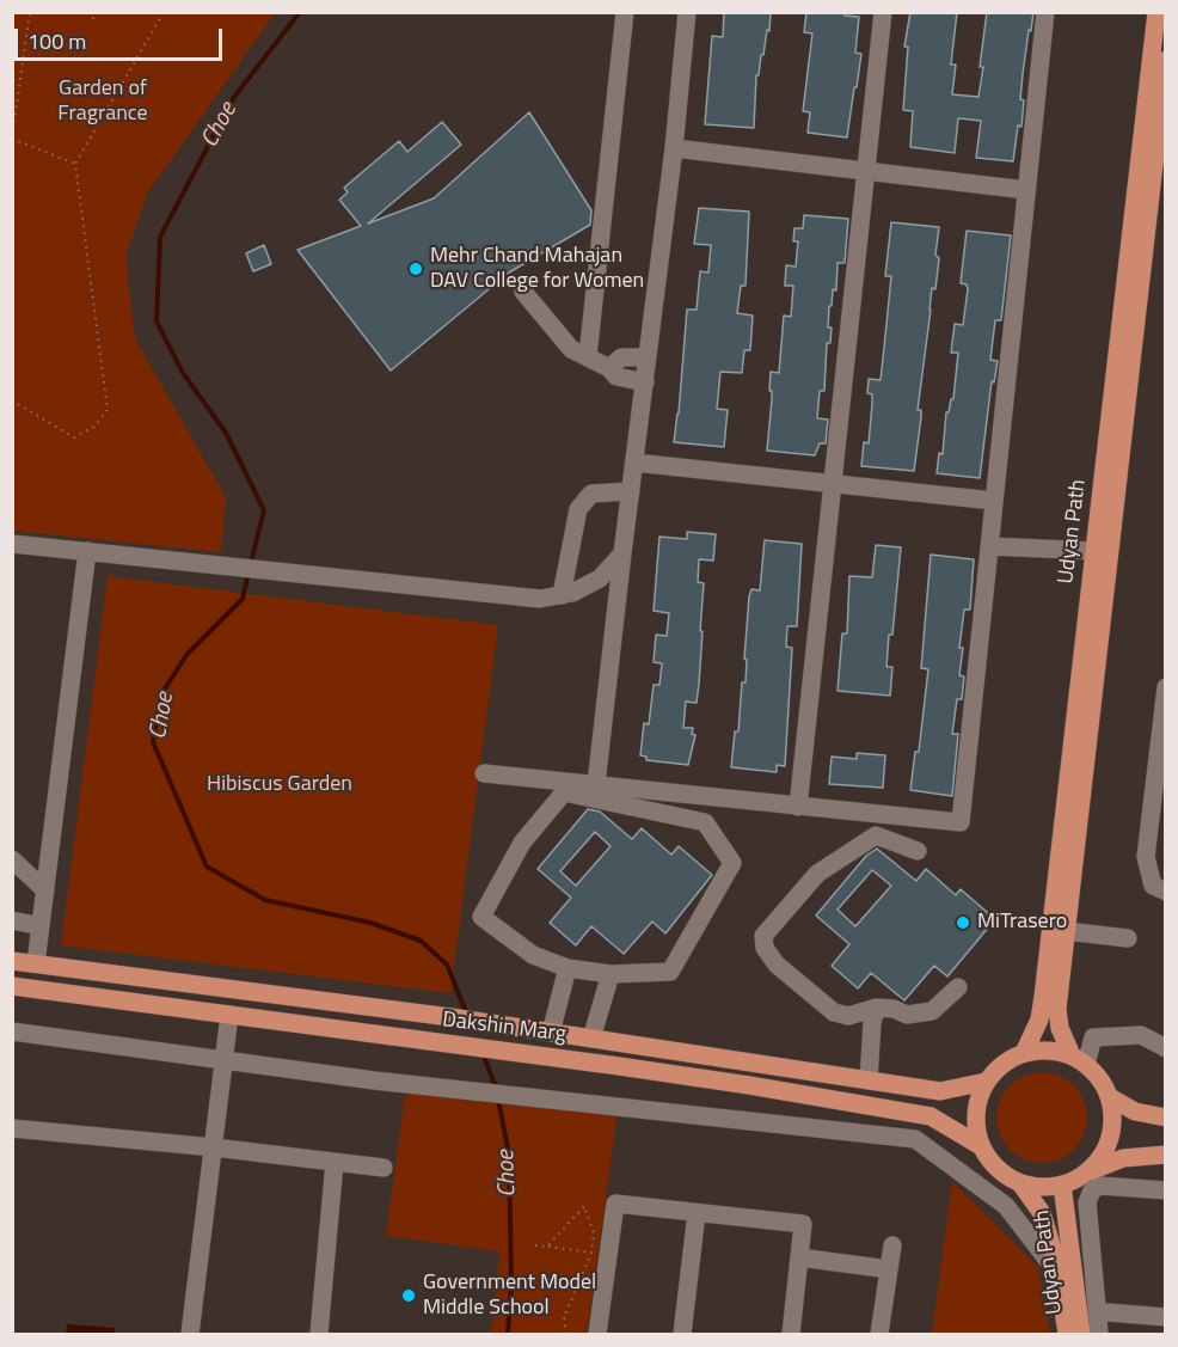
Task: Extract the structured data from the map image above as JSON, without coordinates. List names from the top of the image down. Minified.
{"streets":{"main road":["Udyan Path","Dakshin Marg"]},"crossings":[["Udyan Path","Dakshin Marg"]],"water":["Choe"],"parks":["Garden of Fragrance","Hibiscus Garden"],"places":["Mehr Chand Mahajan DAV College for Women","MiTrasero","Government Model Middle School"],"scale_bar":"100 m"}
